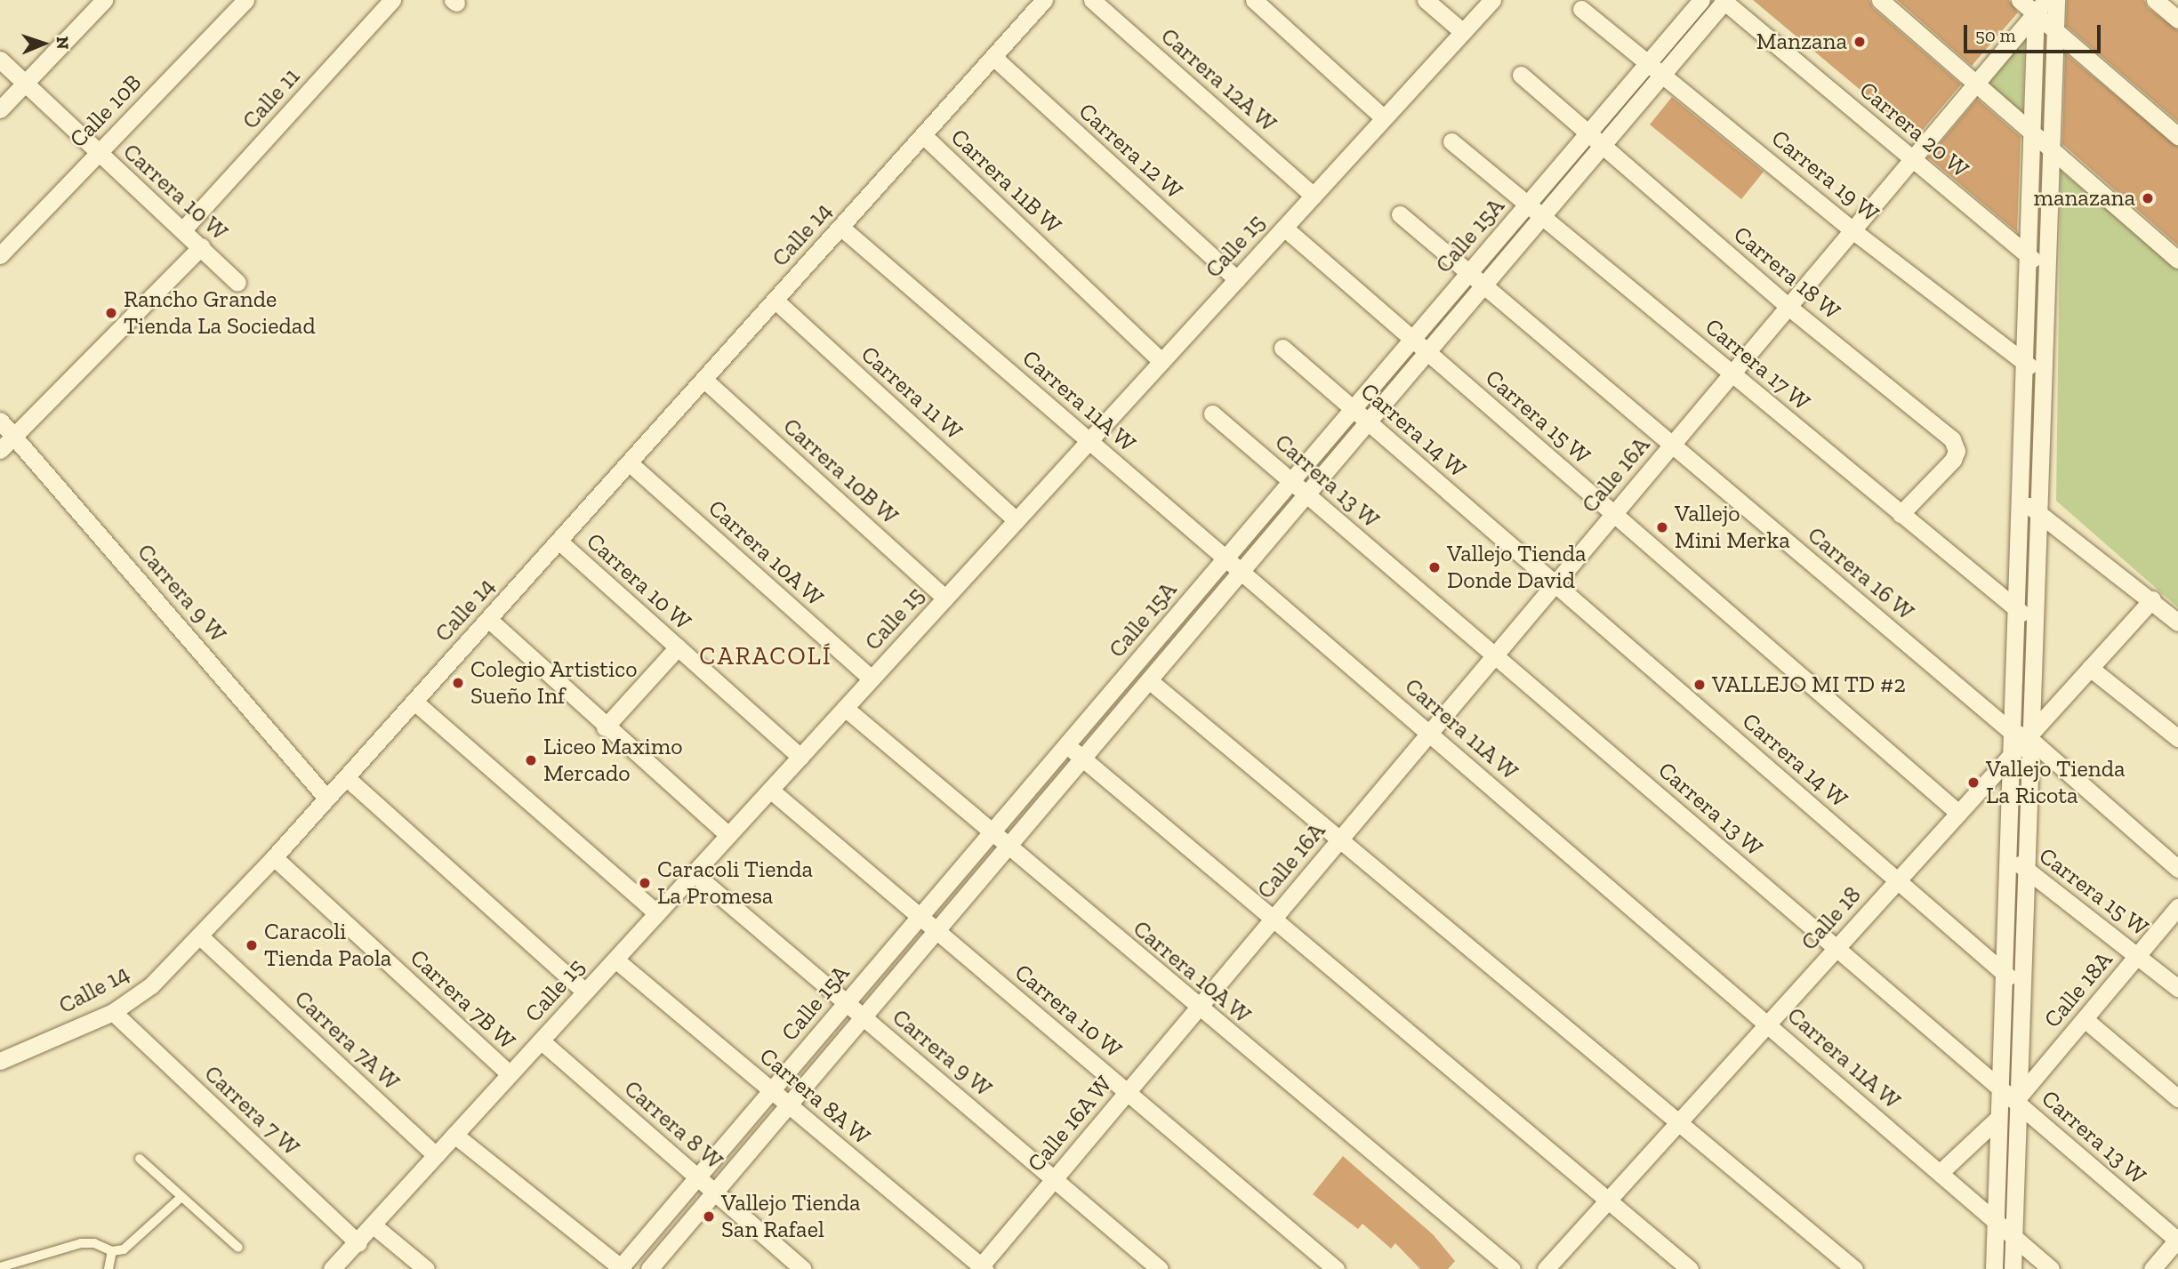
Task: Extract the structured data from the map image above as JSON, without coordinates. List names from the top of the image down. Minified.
{"streets":{"street":["Carrera 12A W","Calle 11","Calle 10B","Carrera 20 W","Carrera 12 W","Carrera 19 W","Carrera 11B W","Carrera 10 W","Calle 14","Calle 15A","Calle 15","Carrera 18 W","Carrera 17 W","Carrera 11 W","Carrera 11A W","Carrera 15 W","Carrera 14 W","Carrera 10B W","Calle 16A","Carrera 13 W","Carrera 10A W","Carrera 16 W","Carrera 9 W","Calle 18","Calle 18A","Carrera 7B W","Carrera 7A W","Carrera 8A W","Carrera 7 W","Calle 16A W","Carrera 8 W"]},"crossings":[["Carrera 12A W","Calle 15"],["Calle 11","Carrera 10 W"],["Calle 10B","Carrera 10 W"],["Carrera 20 W","Calle 15A"],["Carrera 20 W","Calle 16A"],["Carrera 12 W","Carrera 11B W"],["Carrera 12 W","Calle 15"],["Carrera 19 W","Calle 15A"],["Carrera 19 W","Calle 16A"],["Carrera 11B W","Calle 14"],["Carrera 11B W","Calle 15"],["Carrera 10 W","Calle 14"],["Carrera 10 W","Calle 15A"],["Carrera 10 W","Calle 15"],["Carrera 10 W","Calle 16A W"],["Calle 14","Carrera 11 W"],["Calle 14","Carrera 11A W"],["Calle 14","Carrera 10B W"],["Calle 14","Carrera 10A W"],["Calle 14","Carrera 9 W"],["Calle 14","Carrera 7B W"],["Calle 14","Carrera 7A W"],["Calle 14","Carrera 7 W"],["Calle 15A","Carrera 18 W"],["Calle 15A","Carrera 17 W"],["Calle 15A","Carrera 11A W"],["Calle 15A","Carrera 15 W"],["Calle 15A","Carrera 14 W"],["Calle 15A","Carrera 13 W"],["Calle 15A","Carrera 10A W"],["Calle 15A","Carrera 16 W"],["Calle 15A","Carrera 9 W"],["Calle 15A","Carrera 8A W"],["Calle 15A","Carrera 8 W"],["Calle 15","Carrera 11 W"],["Calle 15","Carrera 11A W"],["Calle 15","Carrera 15 W"],["Calle 15","Carrera 10B W"],["Calle 15","Carrera 10A W"],["Calle 15","Carrera 9 W"],["Calle 15","Carrera 7B W"],["Calle 15","Carrera 7A W"],["Calle 15","Carrera 8A W"],["Calle 15","Carrera 7 W"],["Calle 15","Carrera 8 W"],["Carrera 18 W","Carrera 17 W"],["Carrera 18 W","Calle 16A"],["Carrera 17 W","Calle 16A"],["Carrera 11A W","Calle 16A"],["Carrera 11A W","Calle 18"],["Carrera 15 W","Calle 16A"],["Carrera 15 W","Calle 18"],["Carrera 15 W","Calle 18A"],["Carrera 14 W","Calle 16A"],["Carrera 14 W","Calle 18"],["Calle 16A","Carrera 13 W"],["Calle 16A","Carrera 10A W"],["Calle 16A","Carrera 16 W"],["Calle 16A","Calle 16A W"],["Carrera 13 W","Calle 18"],["Carrera 13 W","Calle 18A"],["Carrera 10A W","Calle 16A W"],["Carrera 9 W","Calle 16A W"],["Carrera 8A W","Calle 16A W"]],"districts":["CARACOLÍ"],"places":["Manzana","manazana","Rancho Grande Tienda La Sociedad","Vallejo Mini Merka","Vallejo Tienda Donde David","Colegio Artistico Sueño Inf","VALLEJO MI TD #2","Liceo Maximo Mercado","Vallejo Tienda La Ricota","Caracoli Tienda La Promesa","Caracoli Tienda Paola","Vallejo Tienda San Rafael"],"scale_bar":"50 m","north":"right"}
